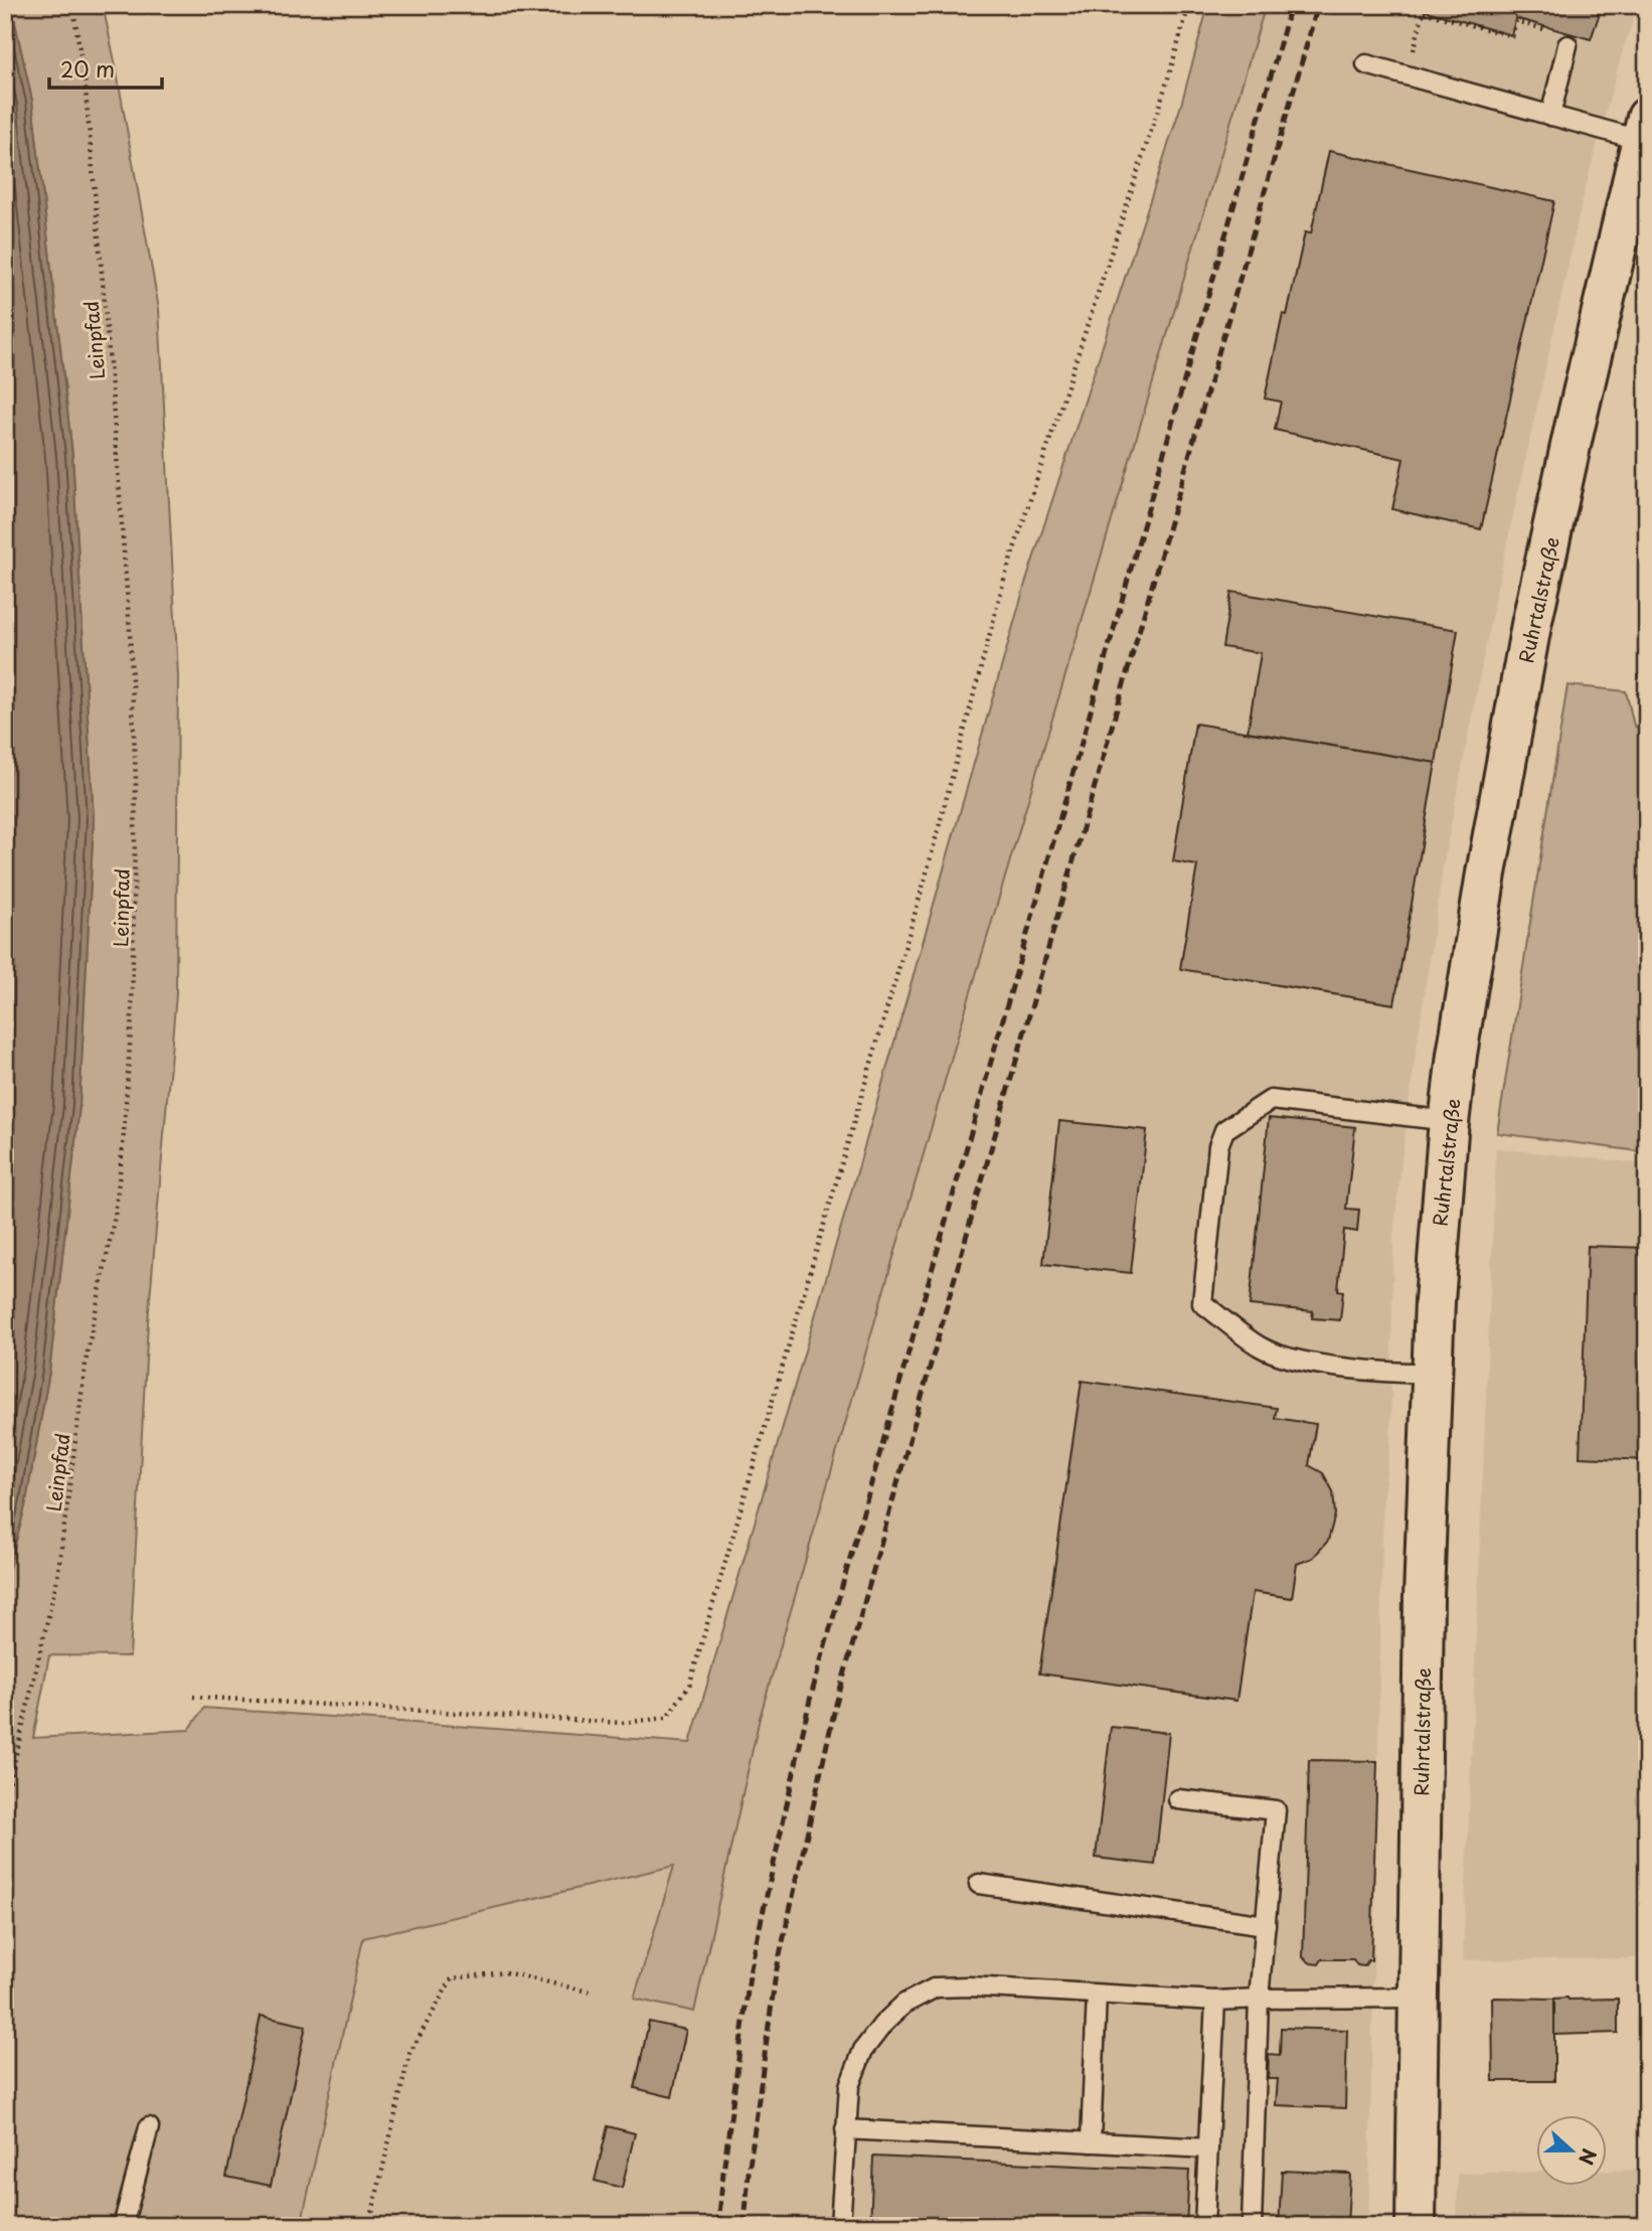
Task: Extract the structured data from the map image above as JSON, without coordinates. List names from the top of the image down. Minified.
{"streets":{"main road":["Ruhrtalstraße"],"path":["Leinpfad"]},"scale_bar":"20 m","north":"right"}
